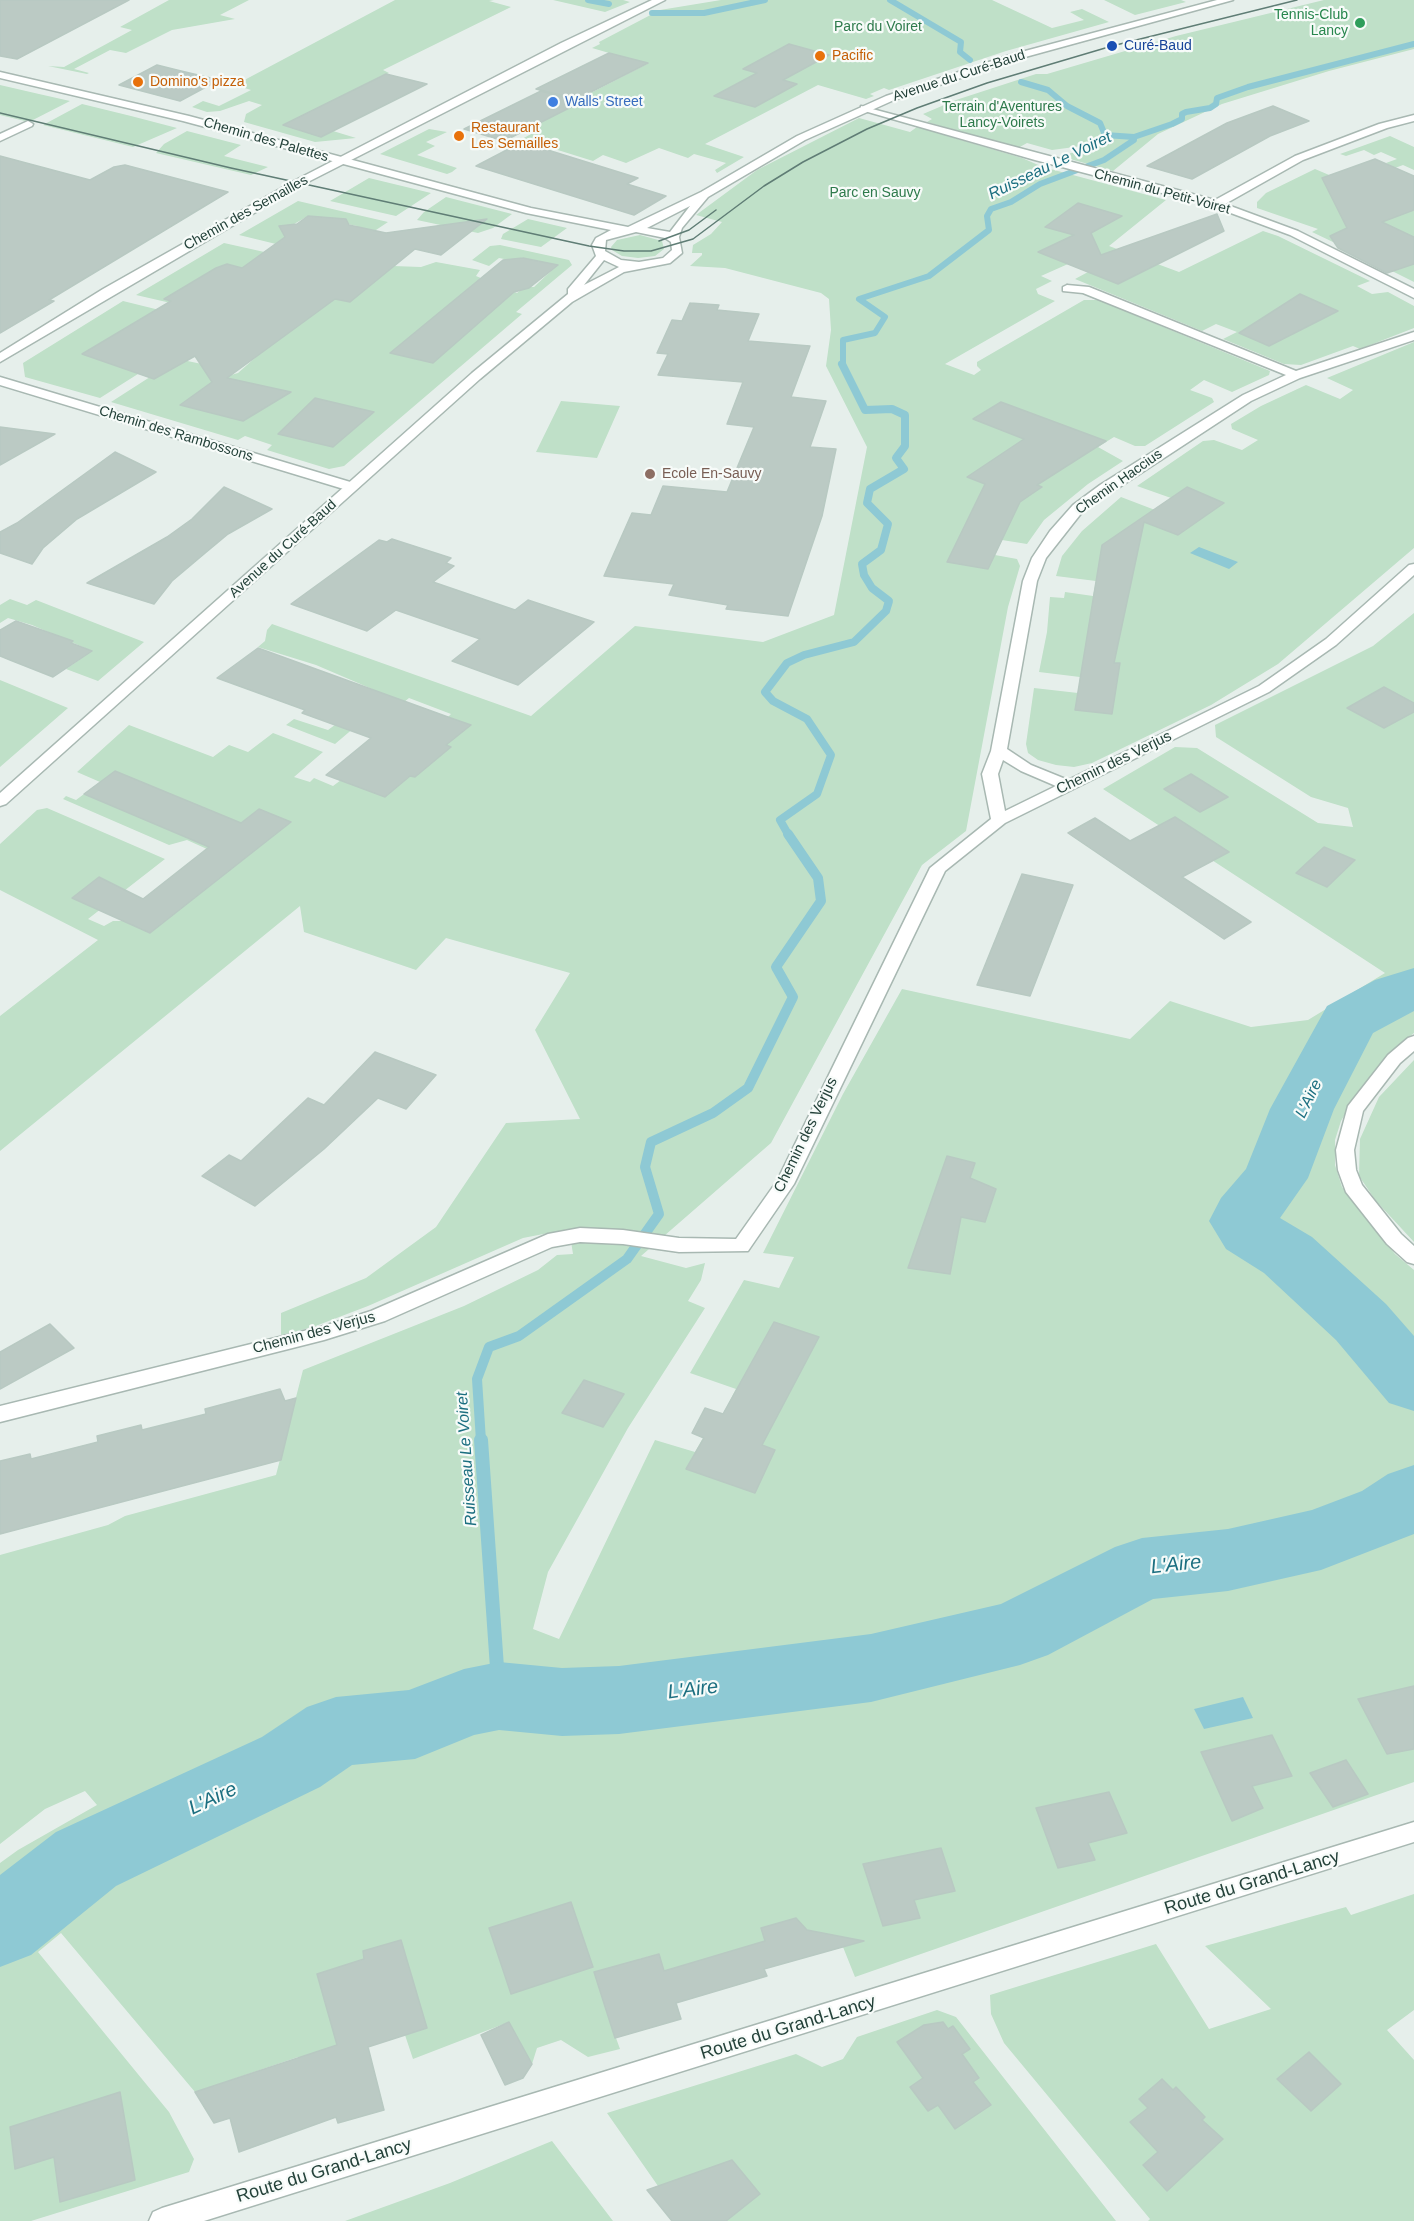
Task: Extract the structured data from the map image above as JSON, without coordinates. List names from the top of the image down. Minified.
{"streets":{"street":["Avenue du Curé-Baud","Chemin des Palettes","Chemin du Petit-Voiret","Chemin des Semailles","Chemin des Rambossons","Chemin Haccius","Chemin des Verjus","Route du Grand-Lancy"]},"crossings":[["Avenue du Curé-Baud","Chemin des Palettes"],["Avenue du Curé-Baud","Chemin du Petit-Voiret"],["Avenue du Curé-Baud","Chemin des Rambossons"],["Chemin des Palettes","Chemin des Semailles"],["Chemin Haccius","Chemin des Verjus"]],"water":["Ruisseau Le Voiret","L'Aire"],"parks":["Parc du Voiret","Terrain d'Aventures Lancy-Voirets","Parc en Sauvy"],"places":["Tennis-Club Lancy","Curé-Baud","Pacific","Domino's pizza","Walls' Street","Restaurant Les Semailles","Ecole En-Sauvy"]}
